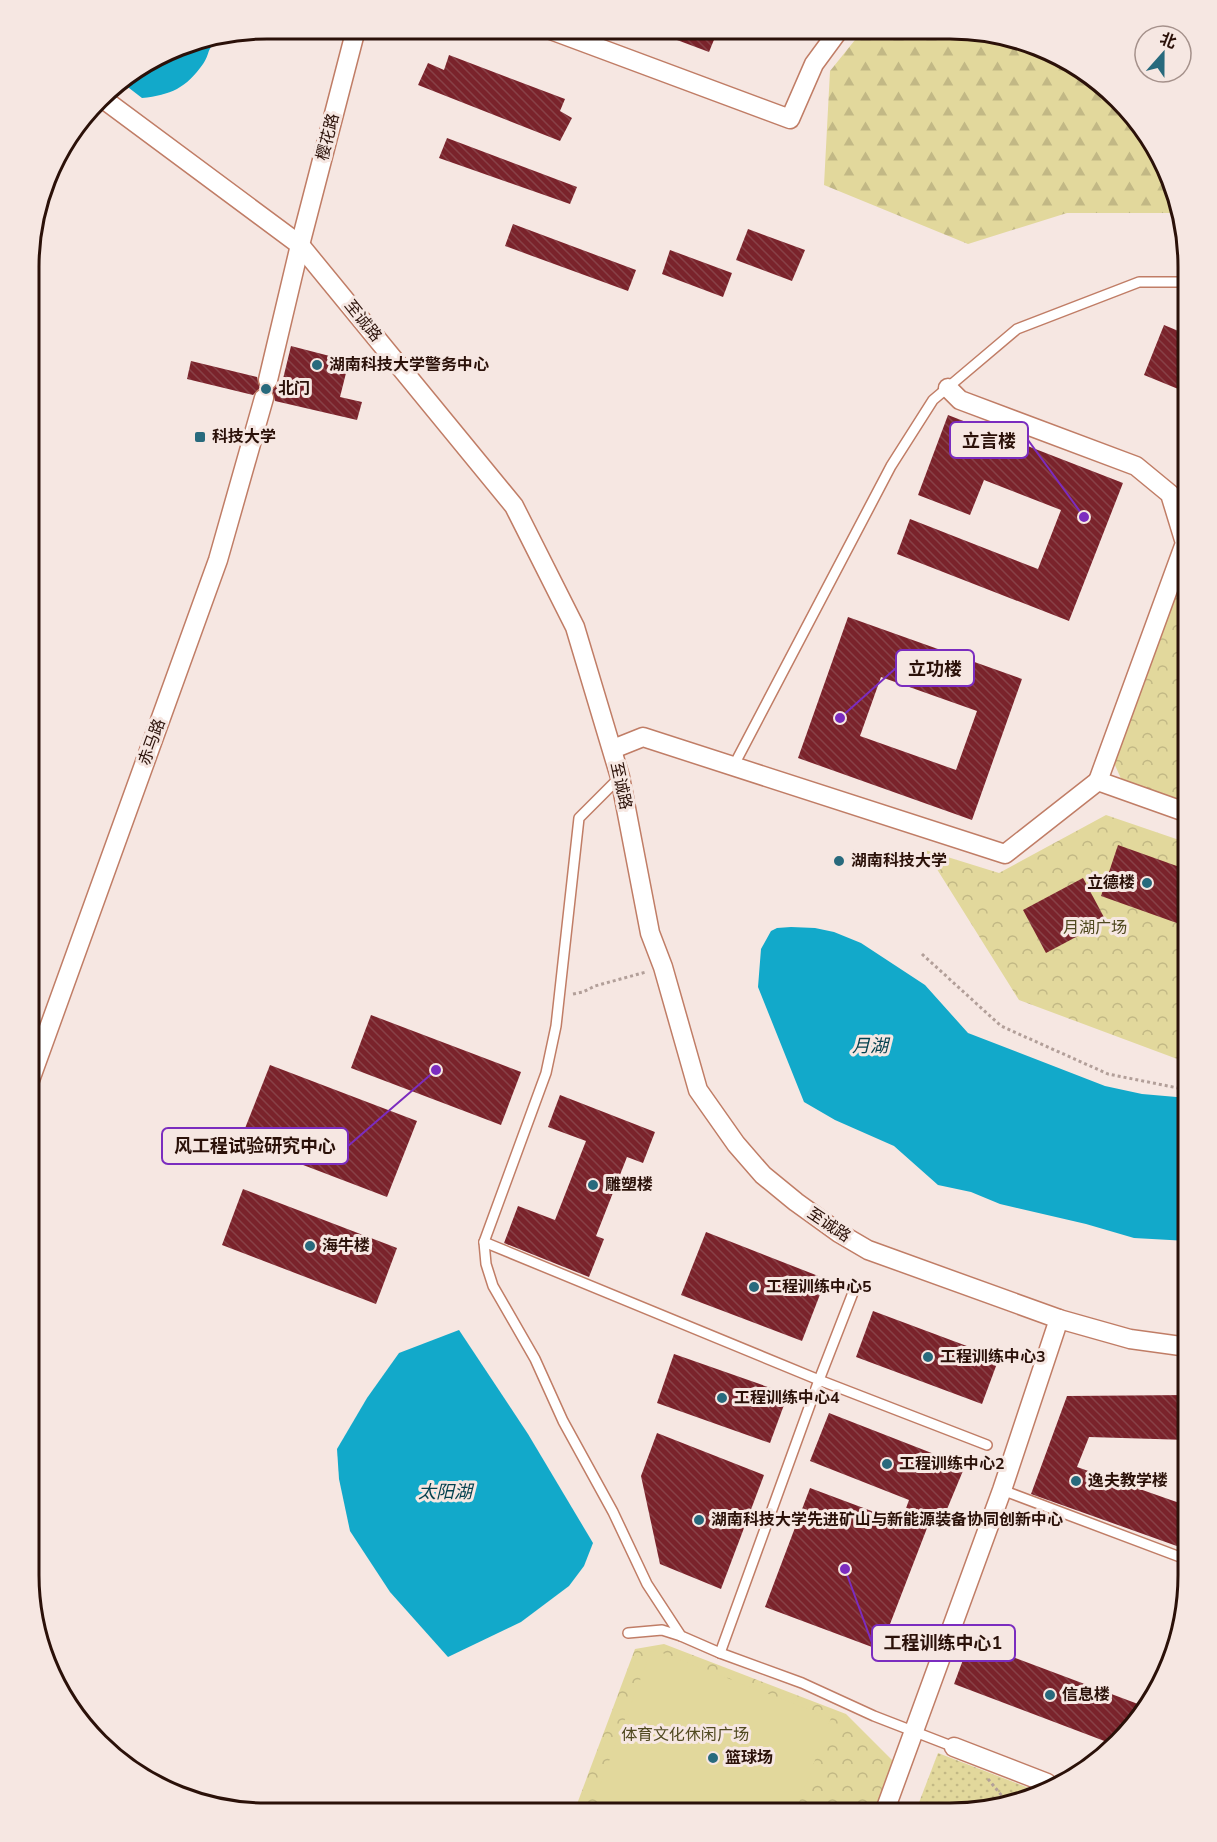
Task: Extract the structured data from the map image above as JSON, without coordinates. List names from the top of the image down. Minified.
{"streets":{"street":["樱花路","至诚路","赤马路"]},"crossings":[["樱花路","至诚路"]],"water":["月湖","太阳湖"],"parks":["月湖广场","体育文化休闲广场"],"places":{"other":["湖南科技大学警务中心","北门","立言楼","立功楼","湖南科技大学","立德楼","风工程试验研究中心","雕塑楼","海牛楼","工程训练中心5","工程训练中心3","工程训练中心4","工程训练中心2","逸夫教学楼","湖南科技大学先进矿山与新能源装备协同创新中心","工程训练中心1","信息楼","篮球场"],"transit":["科技大学"]},"north":"top"}
